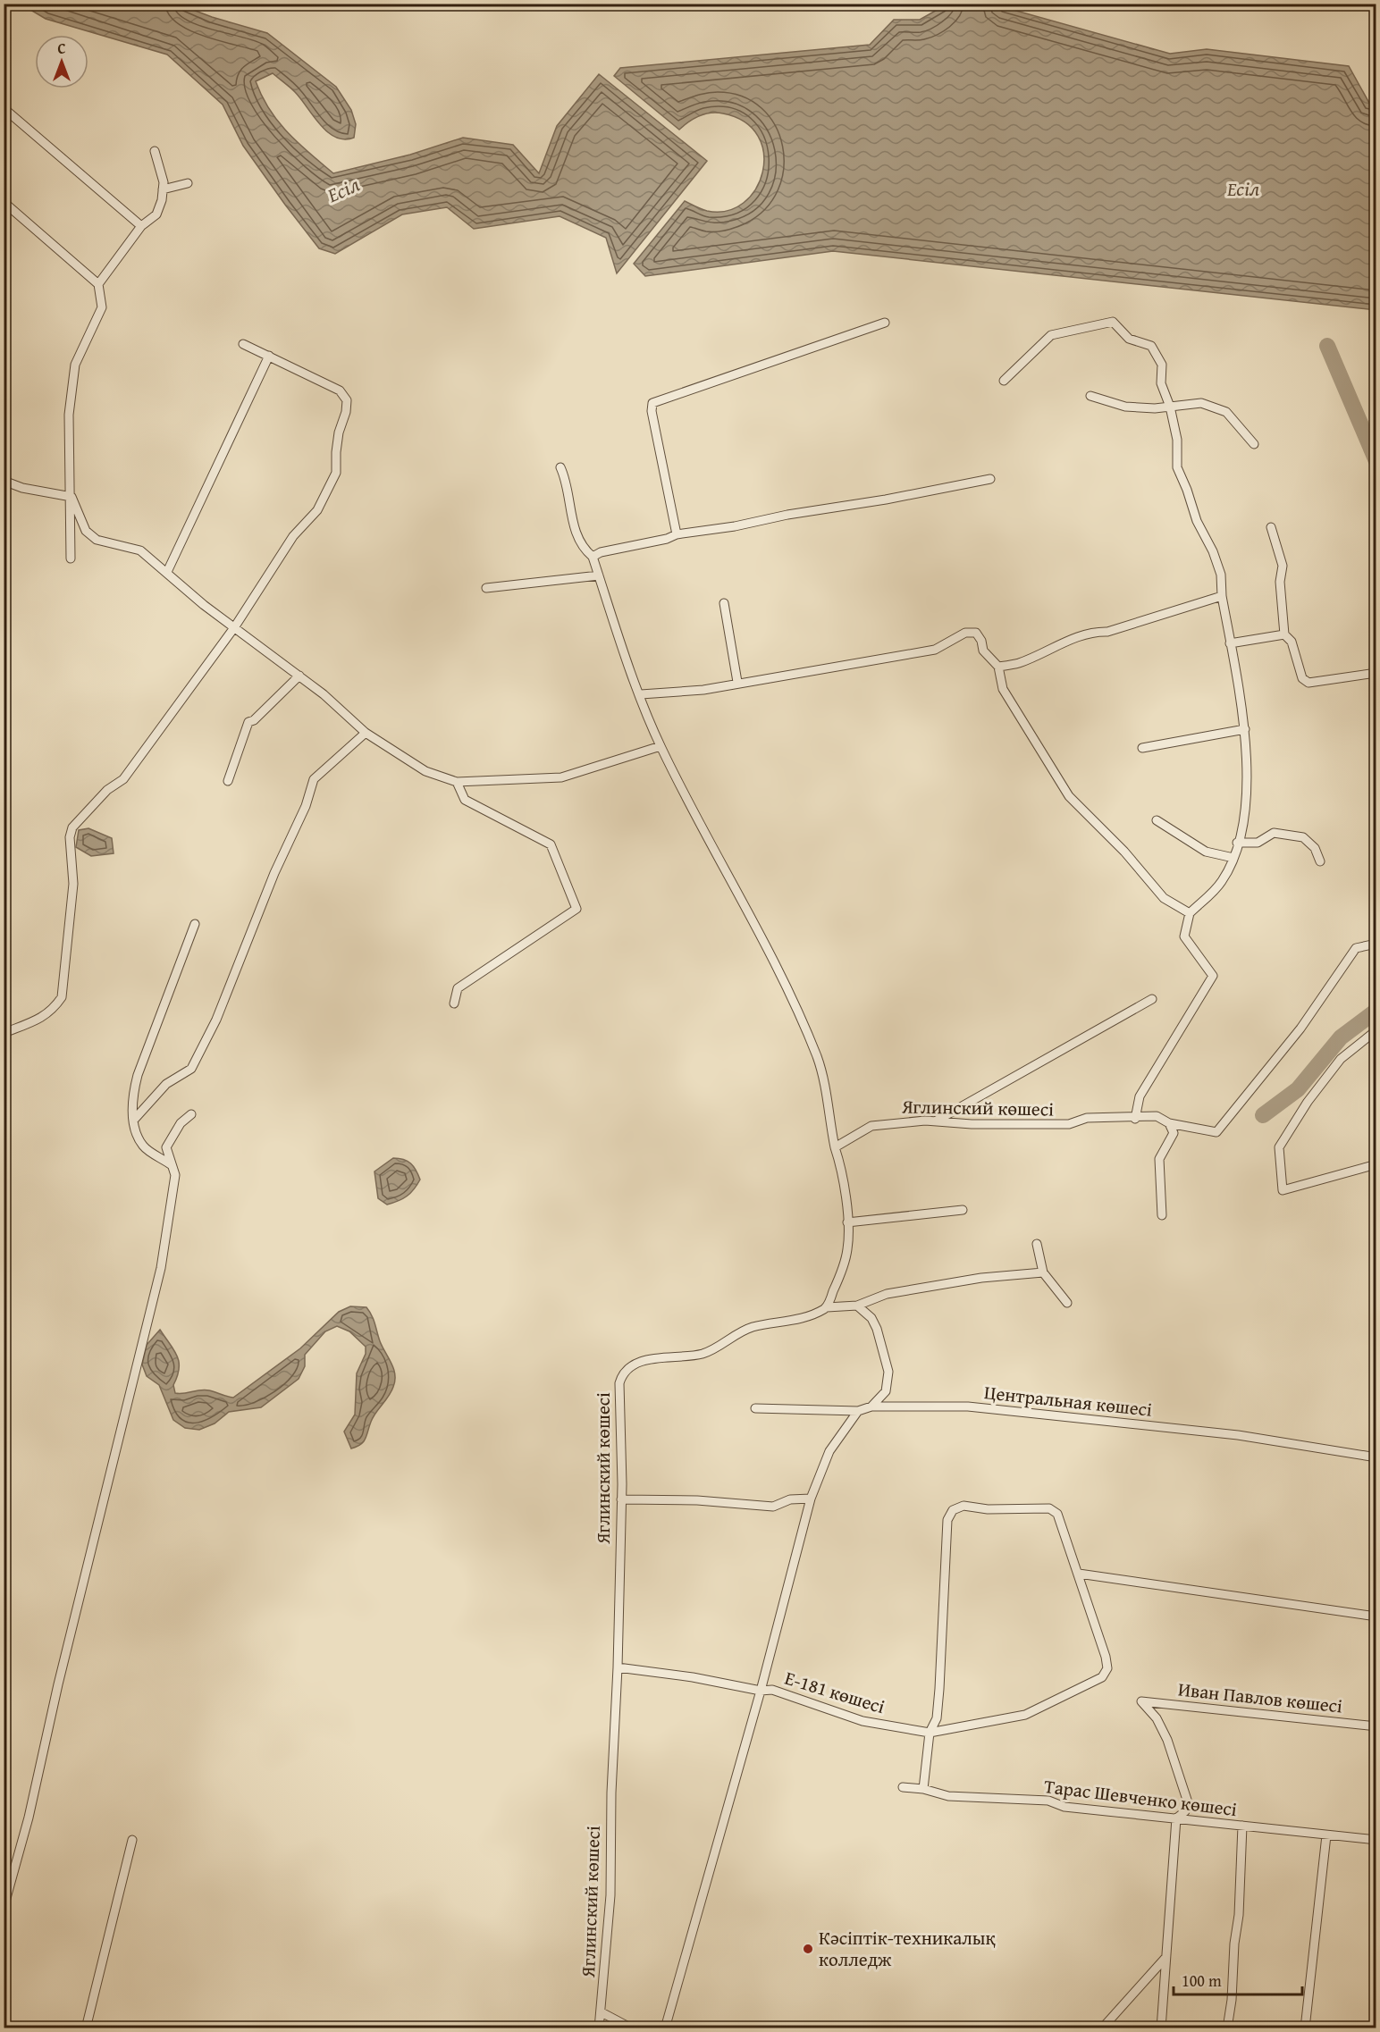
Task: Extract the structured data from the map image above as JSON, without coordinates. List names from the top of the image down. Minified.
{"streets":{"street":["Яглинский көшесі","Центральная көшесі","Е-181 көшесі","Иван Павлов көшесі","Тарас Шевченко көшесі"]},"crossings":[["Яглинский көшесі","Е-181 көшесі"],["Иван Павлов көшесі","Тарас Шевченко көшесі"]],"water":["Есіл"],"places":["Кәсіптік-техникалық колледж"],"scale_bar":"100 m","north":"top"}
